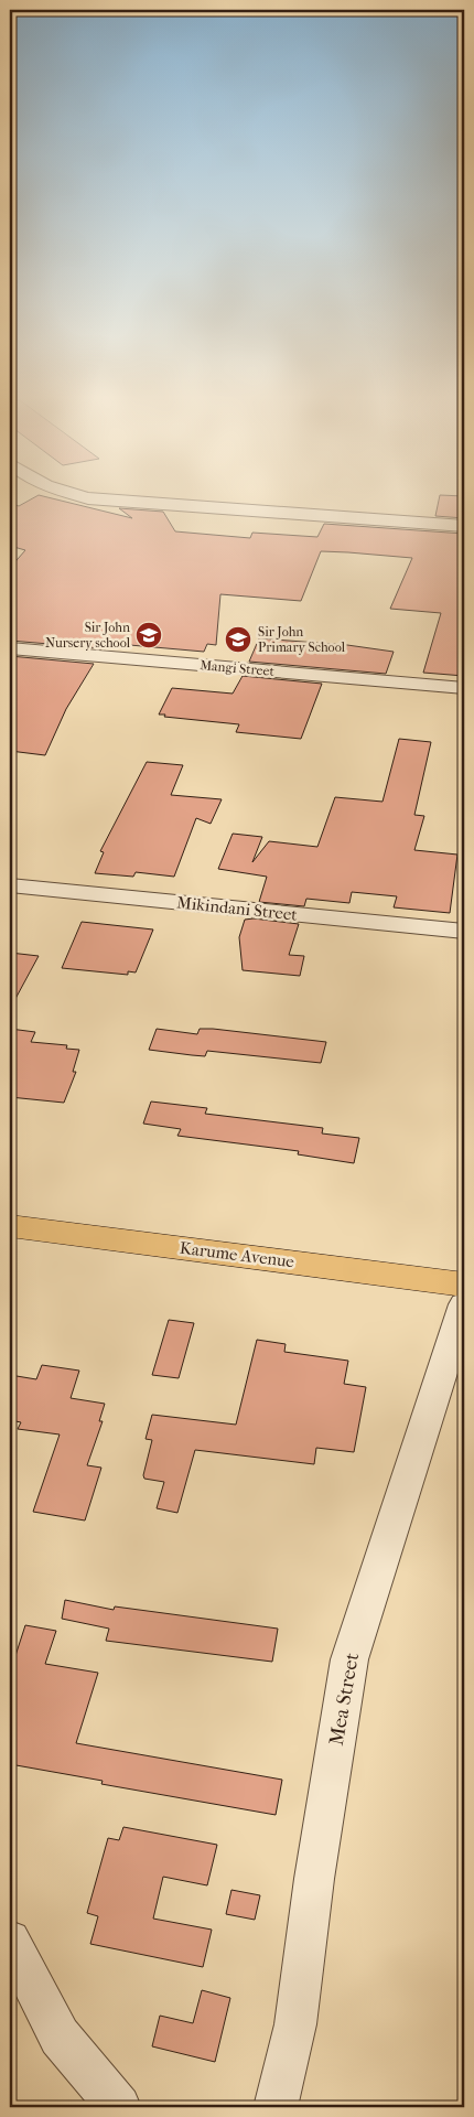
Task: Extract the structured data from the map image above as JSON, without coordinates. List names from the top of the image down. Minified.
{"streets":{"main road":["Karume Avenue"],"street":["Mangi Street","Mikindani Street","Mea Street"]},"places":{"school or university":["Sir John Nursery school","Sir John Primary School"]}}
